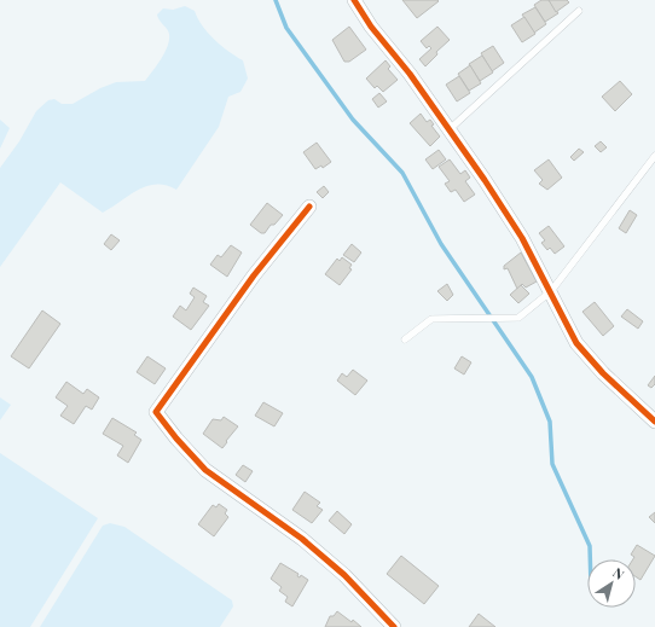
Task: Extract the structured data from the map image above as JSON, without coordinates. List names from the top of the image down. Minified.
{"north":"top right"}
